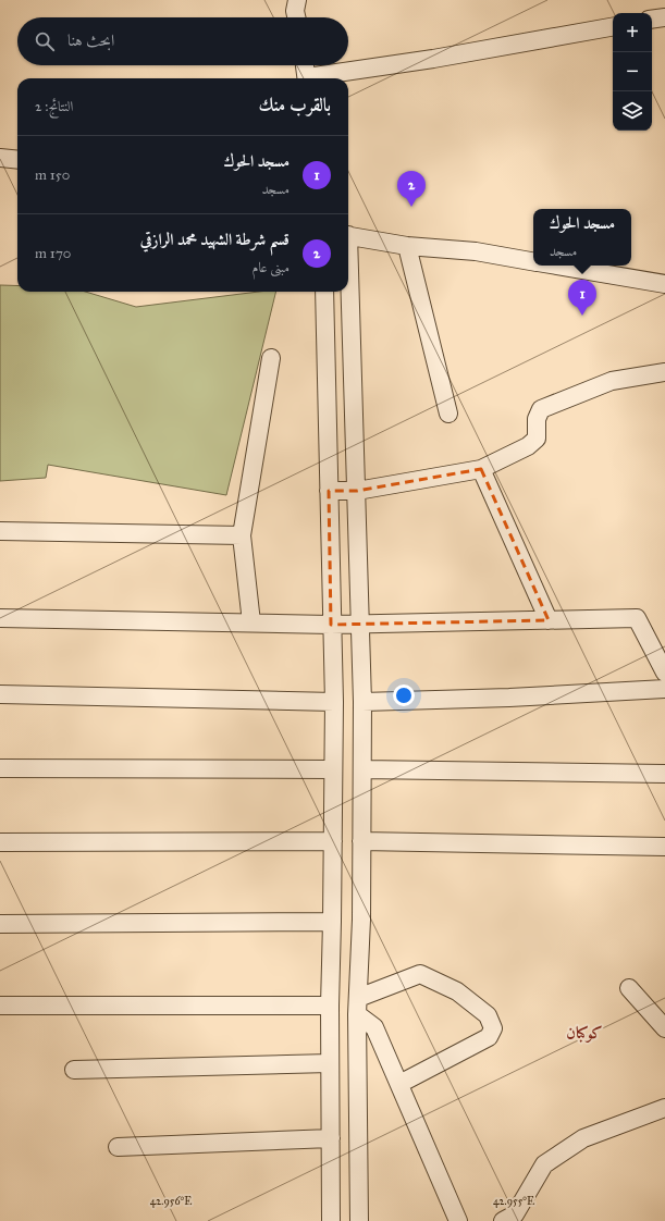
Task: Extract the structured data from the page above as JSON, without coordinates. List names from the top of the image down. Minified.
{"districts":["كوكبان"],"page":{"map_buttons":["+","−"],"search":"ابحث هنا","heading":["بالقرب منك","النتائج: 2"],"list":[{"mark":"1","name":"مسجد الحوك","note":"مسجد","value":"150 m"},{"mark":"2","name":"قسم شرطة الشهيد محمد الرازقي","note":"مبنى عام","value":"170 m"}],"pins":["2","1"],"popup":["مسجد الحوك","مسجد"]},"coordinates":["42.956°E","42.955°E"]}
